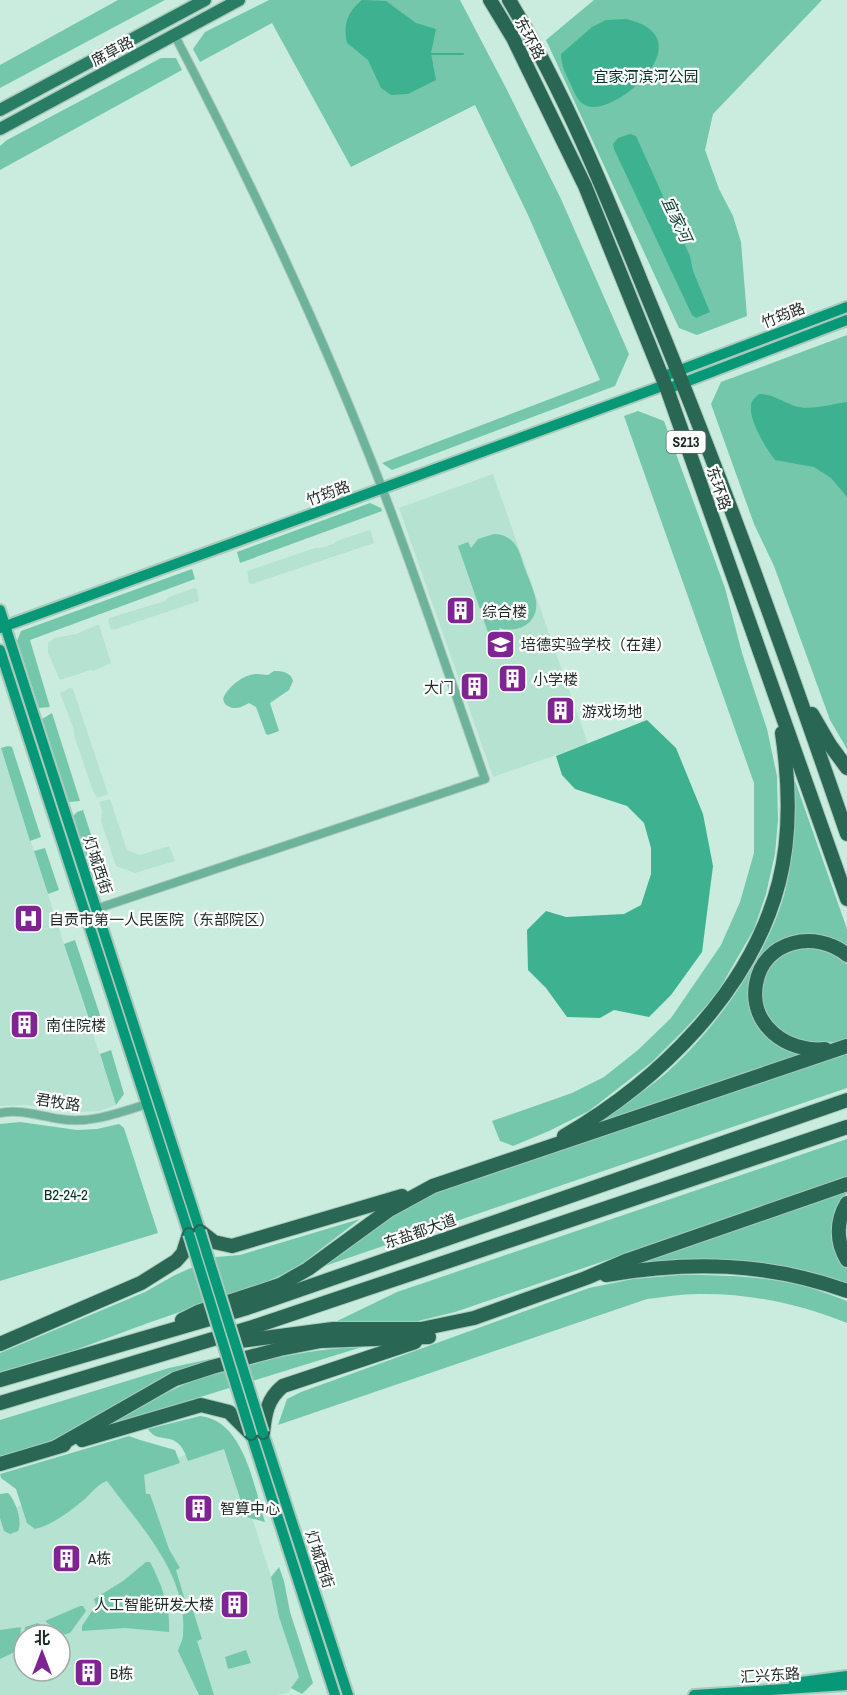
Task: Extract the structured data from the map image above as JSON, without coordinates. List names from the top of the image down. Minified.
{"streets":{"highway":["东环路","S213","东盐都大道"],"main road":["席草路"],"street":["竹筠路","灯城西街","君牧路","汇兴东路"]},"crossings":[["东环路","竹筠路"],["竹筠路","灯城西街"],["灯城西街","君牧路"]],"water":["宜家河"],"parks":["宜家河滨河公园","B2-24-2"],"places":{"building":["综合楼","小学楼","大门","游戏场地","南住院楼","智算中心","A栋","人工智能研发大楼","B栋"],"school or university":["培德实验学校（在建）"],"hospital":["自贡市第一人民医院（东部院区）"]},"north":"top"}
